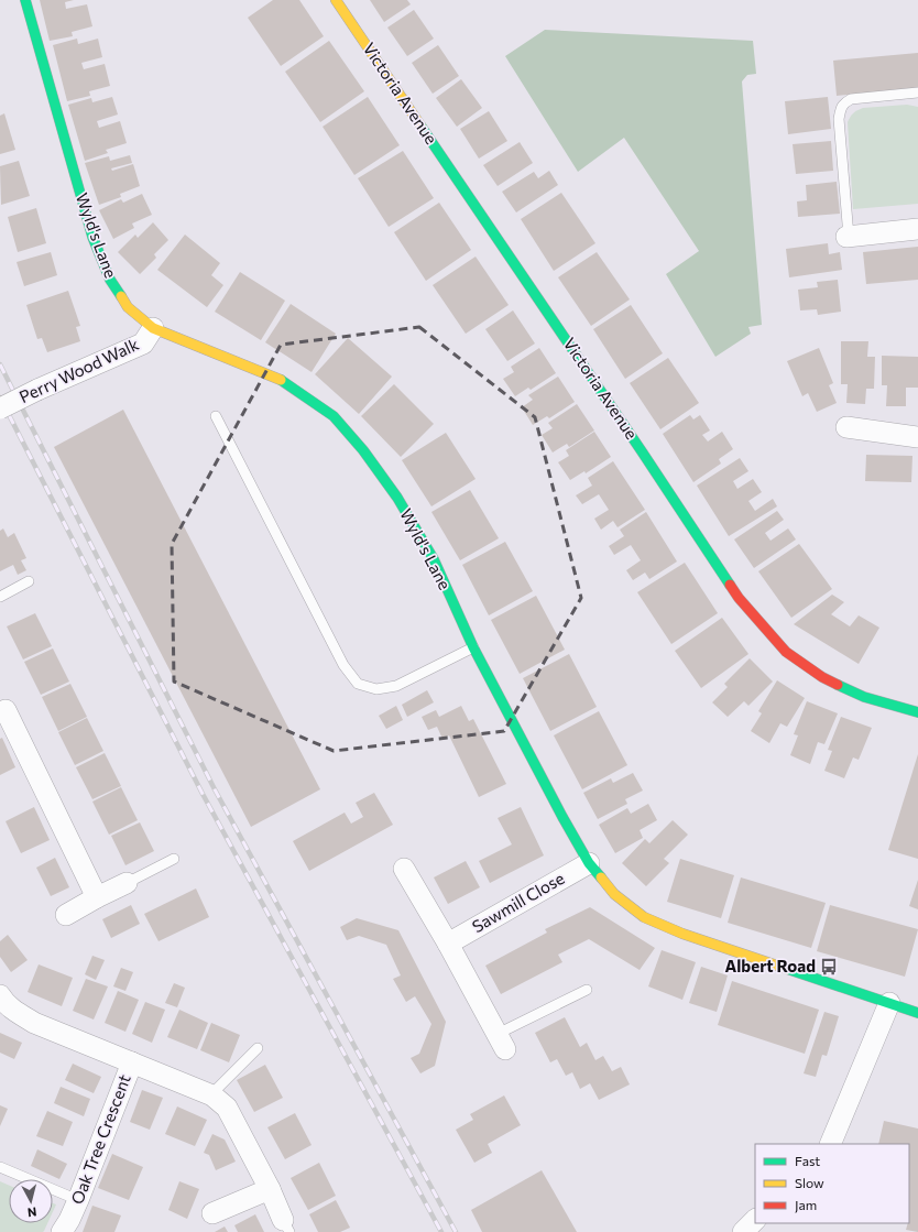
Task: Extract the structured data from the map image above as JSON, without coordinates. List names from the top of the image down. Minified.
{"streets":{"main road":["Victoria Avenue","Wyld's Lane"],"street":["Perry Wood Walk","Sawmill Close","Oak Tree Crescent"]},"crossings":[["Wyld's Lane","Perry Wood Walk"],["Wyld's Lane","Sawmill Close"]],"places":{"bus stop":["Albert Road"]},"legend":["Fast","Slow","Jam"],"north":"bottom"}
